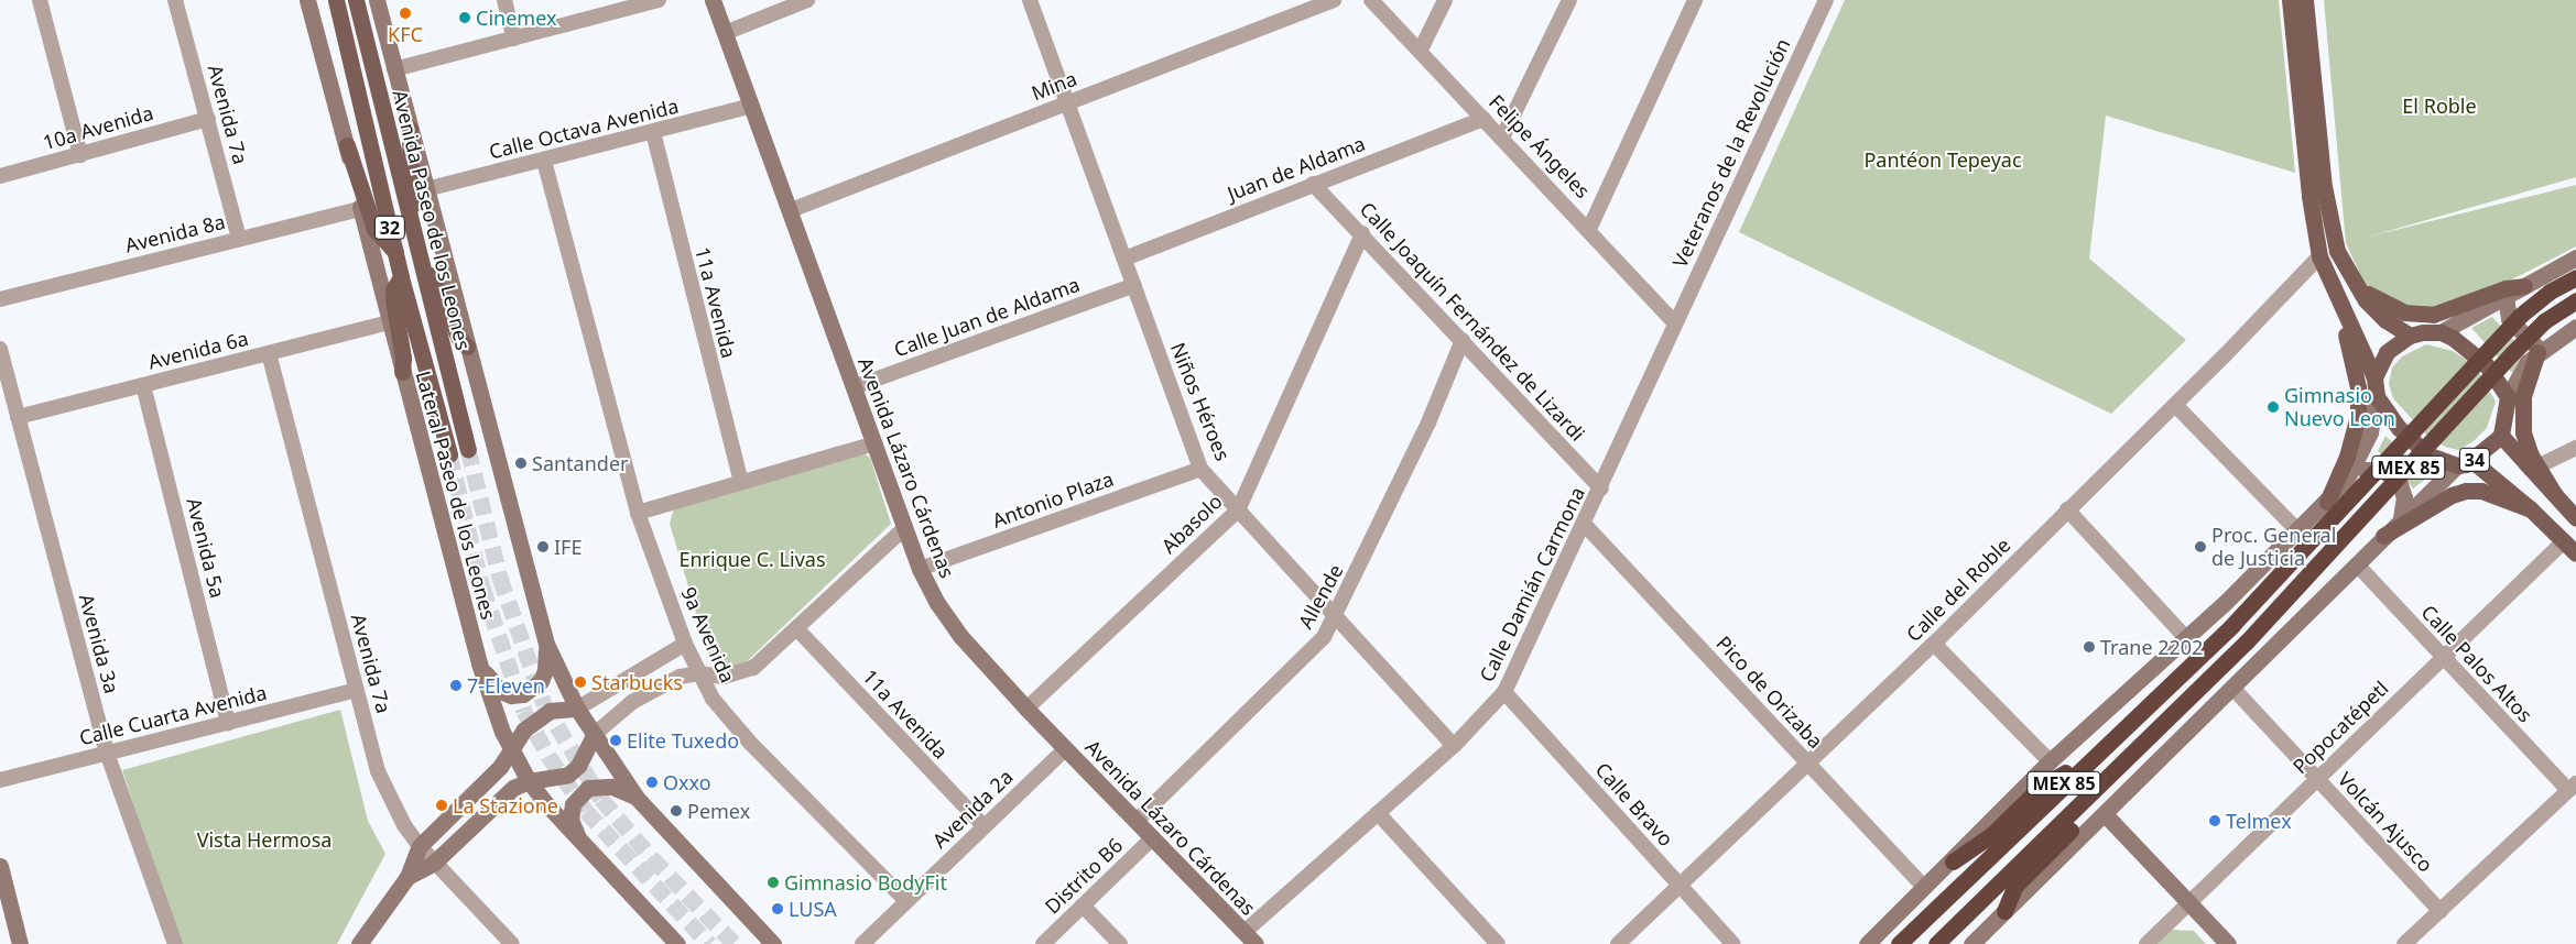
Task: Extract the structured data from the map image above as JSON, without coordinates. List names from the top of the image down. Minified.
{"streets":{"highway":["MEX 85"],"main road":["Avenida Paseo de los Leones","32","34"],"street":["Mina","Avenida 7a","10a Avenida","Calle Octava Avenida","Felipe Ángeles","Veteranos de la Revolución","Juan de Aldama","Avenida 8a","11a Avenida","Calle Juan de Aldama","Calle Joaquín Fernández de Lizardi","Avenida 6a","Niños Héroes","Avenida Lázaro Cárdenas","Lateral Paseo de los Leones","Antonio Plaza","Abasolo","Avenida 5a","Calle Damián Carmona","Calle del Roble","Allende","9a Avenida","Avenida 3a","Calle Palos Altos","Pico de Orizaba","Calle Cuarta Avenida","Popocatépetl","Calle Bravo","Avenida 2a","Volcán Ajusco","Distrito B6"]},"crossings":[["Mina","Niños Héroes"],["Mina","Avenida Lázaro Cárdenas"],["Avenida 7a","10a Avenida"],["Avenida 7a","Avenida 8a"],["Avenida 7a","Avenida 6a"],["Avenida 7a","Calle Cuarta Avenida"],["Calle Octava Avenida","11a Avenida"],["Calle Octava Avenida","Avenida Lázaro Cárdenas"],["Calle Octava Avenida","9a Avenida"],["Felipe Ángeles","Veteranos de la Revolución"],["Felipe Ángeles","Juan de Aldama"],["Felipe Ángeles","Calle Damián Carmona"],["Veteranos de la Revolución","Calle Damián Carmona"],["Juan de Aldama","Calle Joaquín Fernández de Lizardi"],["Juan de Aldama","Niños Héroes"],["Avenida 8a","Lateral Paseo de los Leones"],["11a Avenida","Avenida 2a"],["Calle Juan de Aldama","Niños Héroes"],["Calle Juan de Aldama","Avenida Lázaro Cárdenas"],["Calle Joaquín Fernández de Lizardi","Abasolo"],["Calle Joaquín Fernández de Lizardi","Calle Damián Carmona"],["Calle Joaquín Fernández de Lizardi","Allende"],["Avenida 6a","Lateral Paseo de los Leones"],["Avenida 6a","Avenida 5a"],["Avenida 6a","Avenida 3a"],["Niños Héroes","Antonio Plaza"],["Niños Héroes","Abasolo"],["Niños Héroes","Calle Damián Carmona"],["Niños Héroes","Allende"],["34","Calle del Roble"],["34","Popocatépetl"],["Avenida Lázaro Cárdenas","Antonio Plaza"],["Avenida Lázaro Cárdenas","Abasolo"],["Avenida Lázaro Cárdenas","Calle Damián Carmona"],["Avenida Lázaro Cárdenas","Allende"],["Avenida Lázaro Cárdenas","Avenida 2a"],["Avenida Lázaro Cárdenas","Distrito B6"],["Avenida 5a","Calle Cuarta Avenida"],["Calle Damián Carmona","Pico de Orizaba"],["Calle Damián Carmona","Calle Bravo"],["Calle del Roble","Pico de Orizaba"],["Calle del Roble","Calle Bravo"],["9a Avenida","Avenida 2a"],["Avenida 3a","Calle Cuarta Avenida"],["Calle Palos Altos","Popocatépetl"],["Popocatépetl","Volcán Ajusco"]],"parks":["El Roble","Pantéon Tepeyac","Enrique C. Livas","Vista Hermosa"],"places":["KFC","Cinemex","Gimnasio Nuevo Leon","Santander","IFE","Proc. General de Justicia","Trane 2202","Starbucks","7-Eleven","Elite Tuxedo","Oxxo","La Stazione","Pemex","Telmex","Gimnasio BodyFit","LUSA"]}
